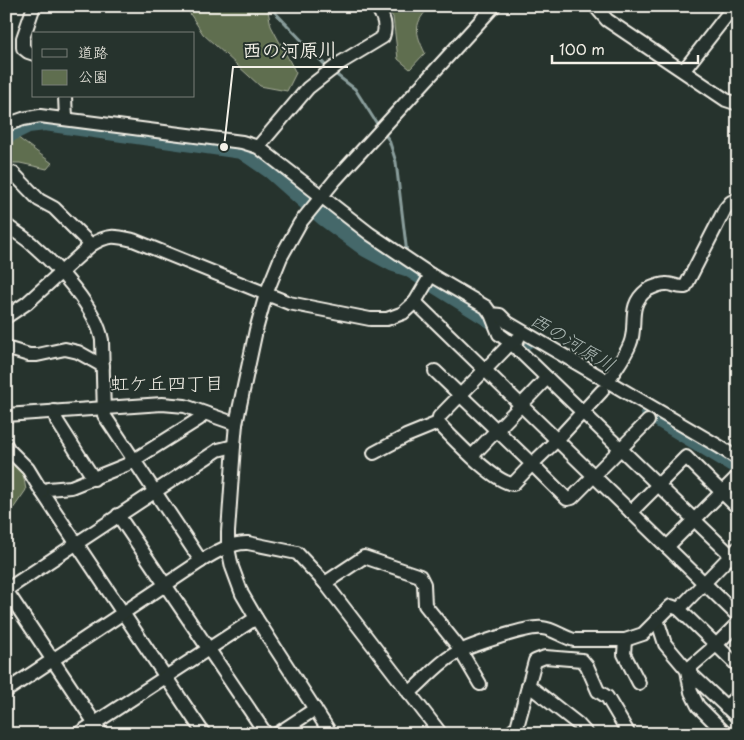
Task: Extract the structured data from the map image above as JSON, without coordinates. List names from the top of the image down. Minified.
{"districts":["虹ケ丘四丁目"],"water":["西の河原川"],"places":["西の河原川"],"legend":["道路","公園"],"scale_bar":"100 m"}
